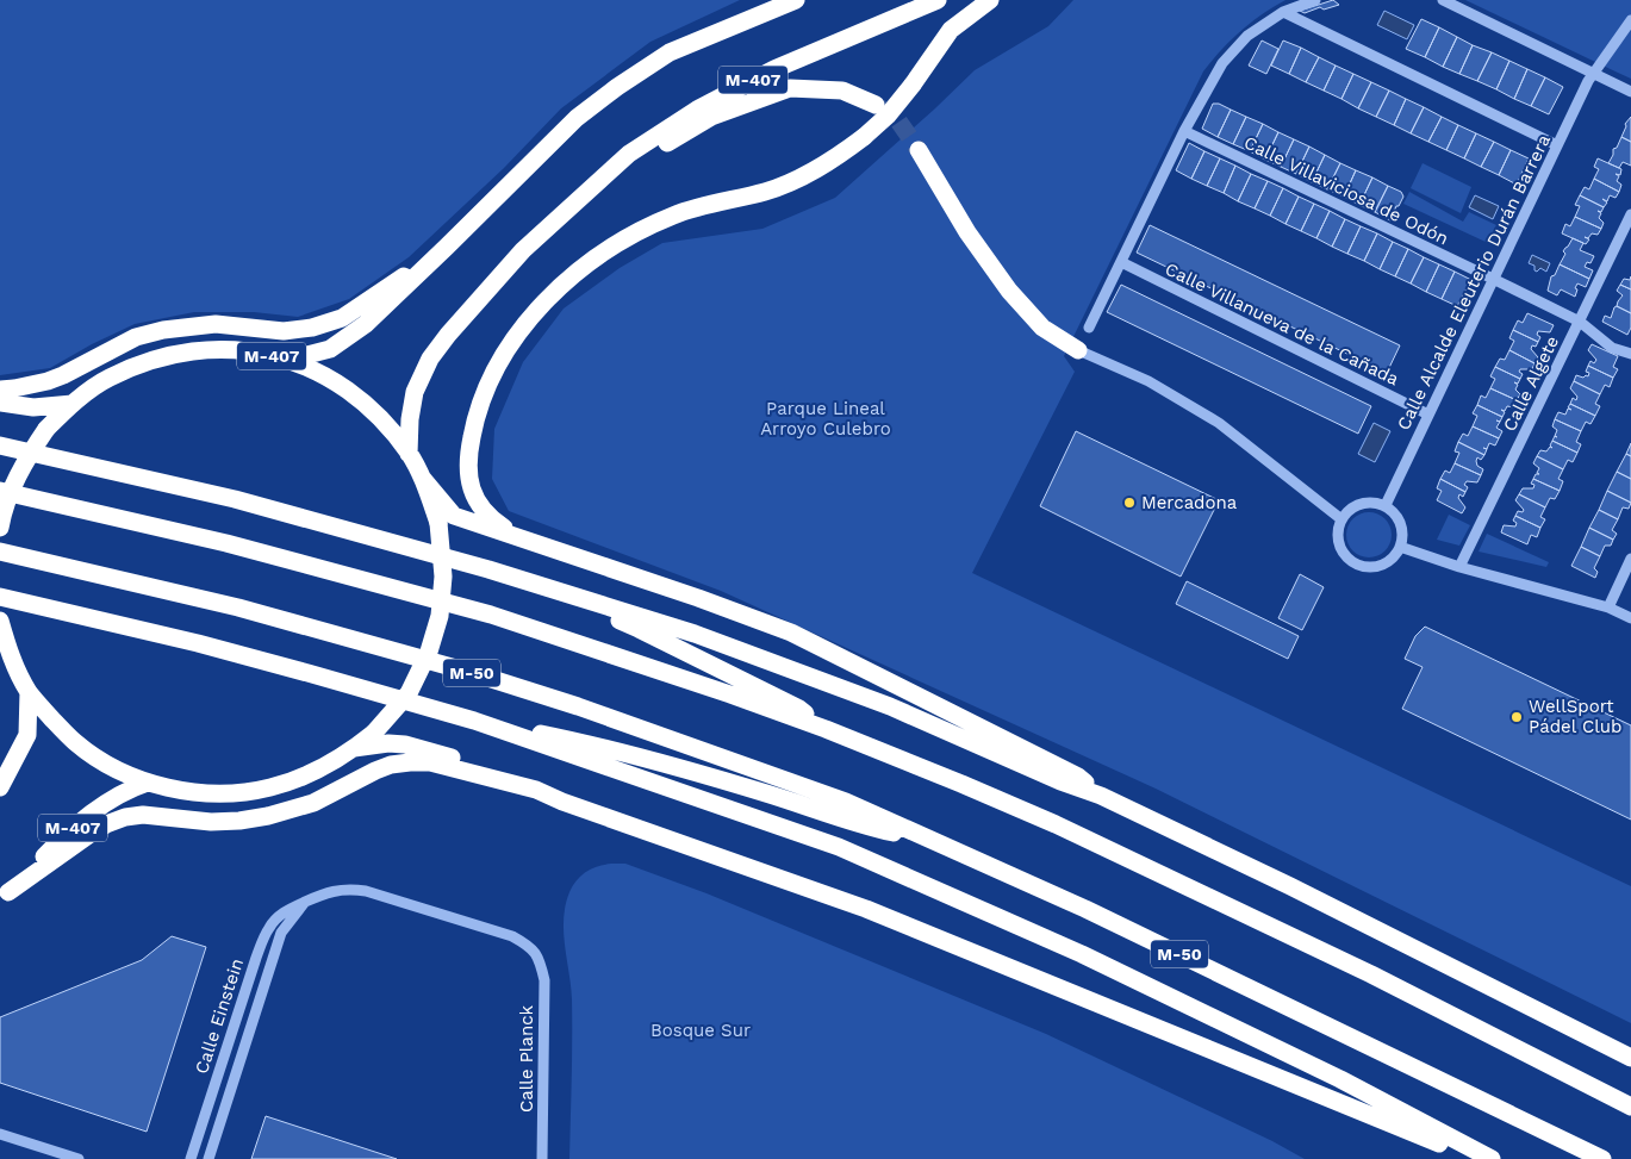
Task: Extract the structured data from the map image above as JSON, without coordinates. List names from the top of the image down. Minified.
{"streets":{"highway":["M-407","M-50"],"street":["Calle Villaviciosa de Odón","Calle Alcalde Eleuterio Durán Barrera","Calle Villanueva de la Cañada","Calle Algete","Calle Einstein","Calle Planck"]},"crossings":[["Calle Villaviciosa de Odón","Calle Alcalde Eleuterio Durán Barrera"],["Calle Villaviciosa de Odón","Calle Algete"],["Calle Alcalde Eleuterio Durán Barrera","Calle Villanueva de la Cañada"],["Calle Einstein","Calle Planck"]],"parks":["Parque Lineal Arroyo Culebro","Bosque Sur"],"places":["Mercadona","WellSport Pádel Club"]}
